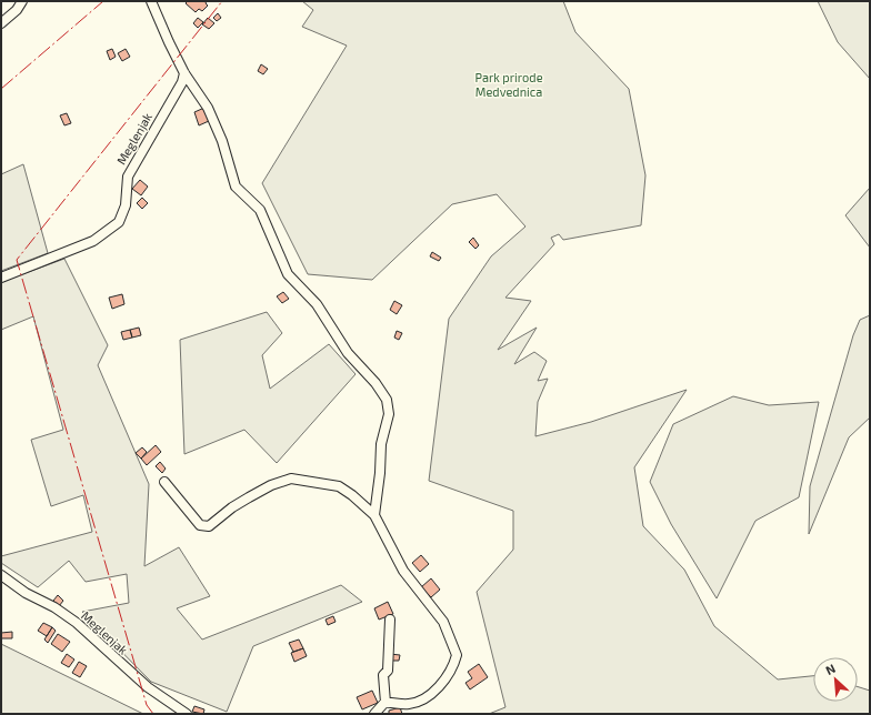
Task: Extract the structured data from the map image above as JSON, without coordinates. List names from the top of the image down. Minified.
{"streets":{"street":["Meglenjak"]},"parks":["Park prirode Medvednica"],"north":"top left"}
